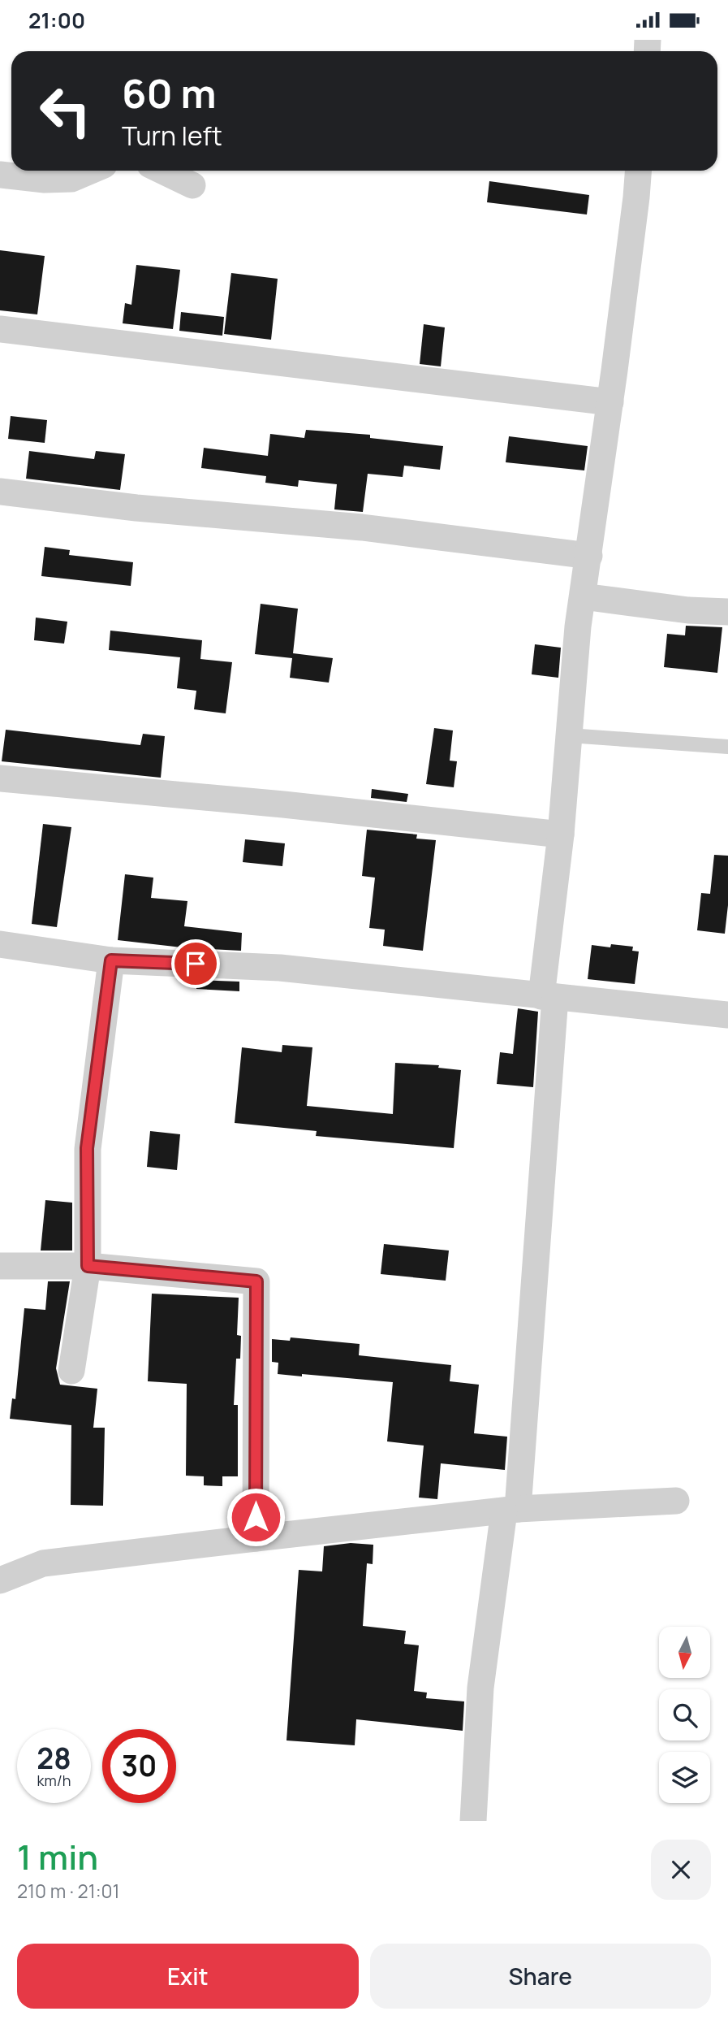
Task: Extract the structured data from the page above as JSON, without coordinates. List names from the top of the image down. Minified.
{"north":"bottom","page":{"status":"21:00","turn":["60 m","Turn left"],"speed":"28 km/h","limit":"30","heading":["1 min","210 m · 21:01"],"buttons":["Exit","Share"]}}
